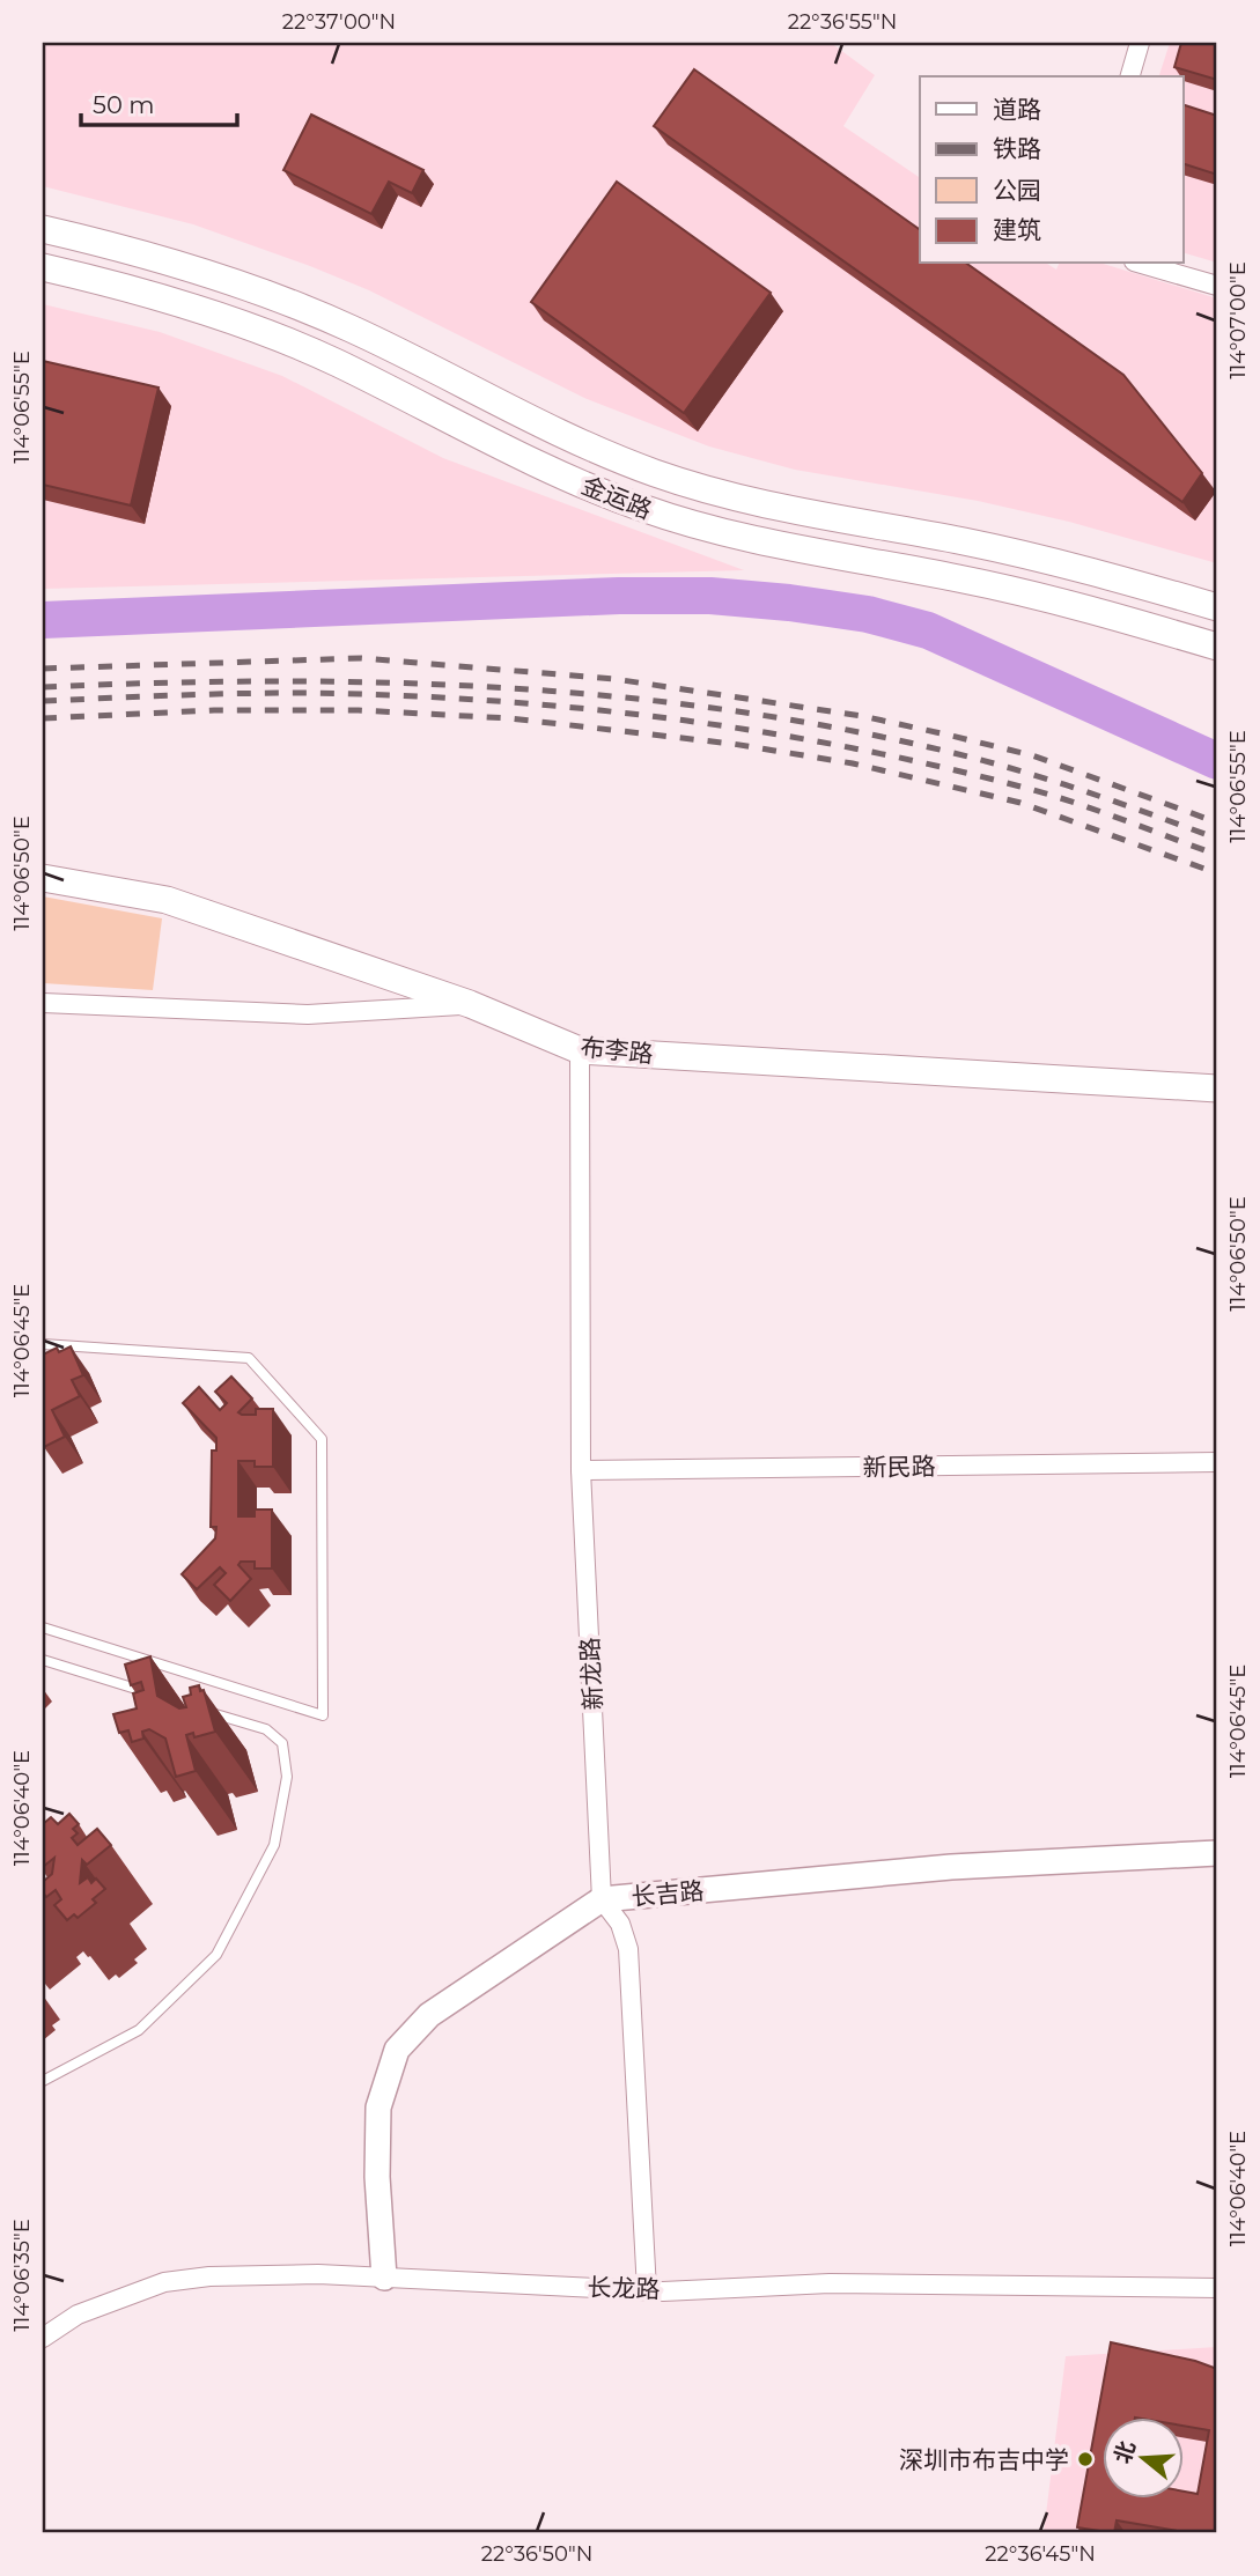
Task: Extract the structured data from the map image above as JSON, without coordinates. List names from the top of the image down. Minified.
{"streets":{"main road":["金运路","布李路"],"street":["新民路","新龙路","长吉路","长龙路"]},"crossings":[["布李路","新龙路"],["新民路","新龙路"],["新龙路","长吉路"],["新龙路","长龙路"],["长吉路","长龙路"]],"places":["深圳市布吉中学"],"legend":["道路","铁路","公园","建筑"],"scale_bar":"50 m","north":"left","coordinates":["22°37'00\"N","22°36'55\"N","114°07'00\"E","114°06'55\"E","114°06'50\"E","114°06'45\"E","114°06'40\"E","114°06'35\"E","22°36'50\"N","22°36'45\"N"]}
